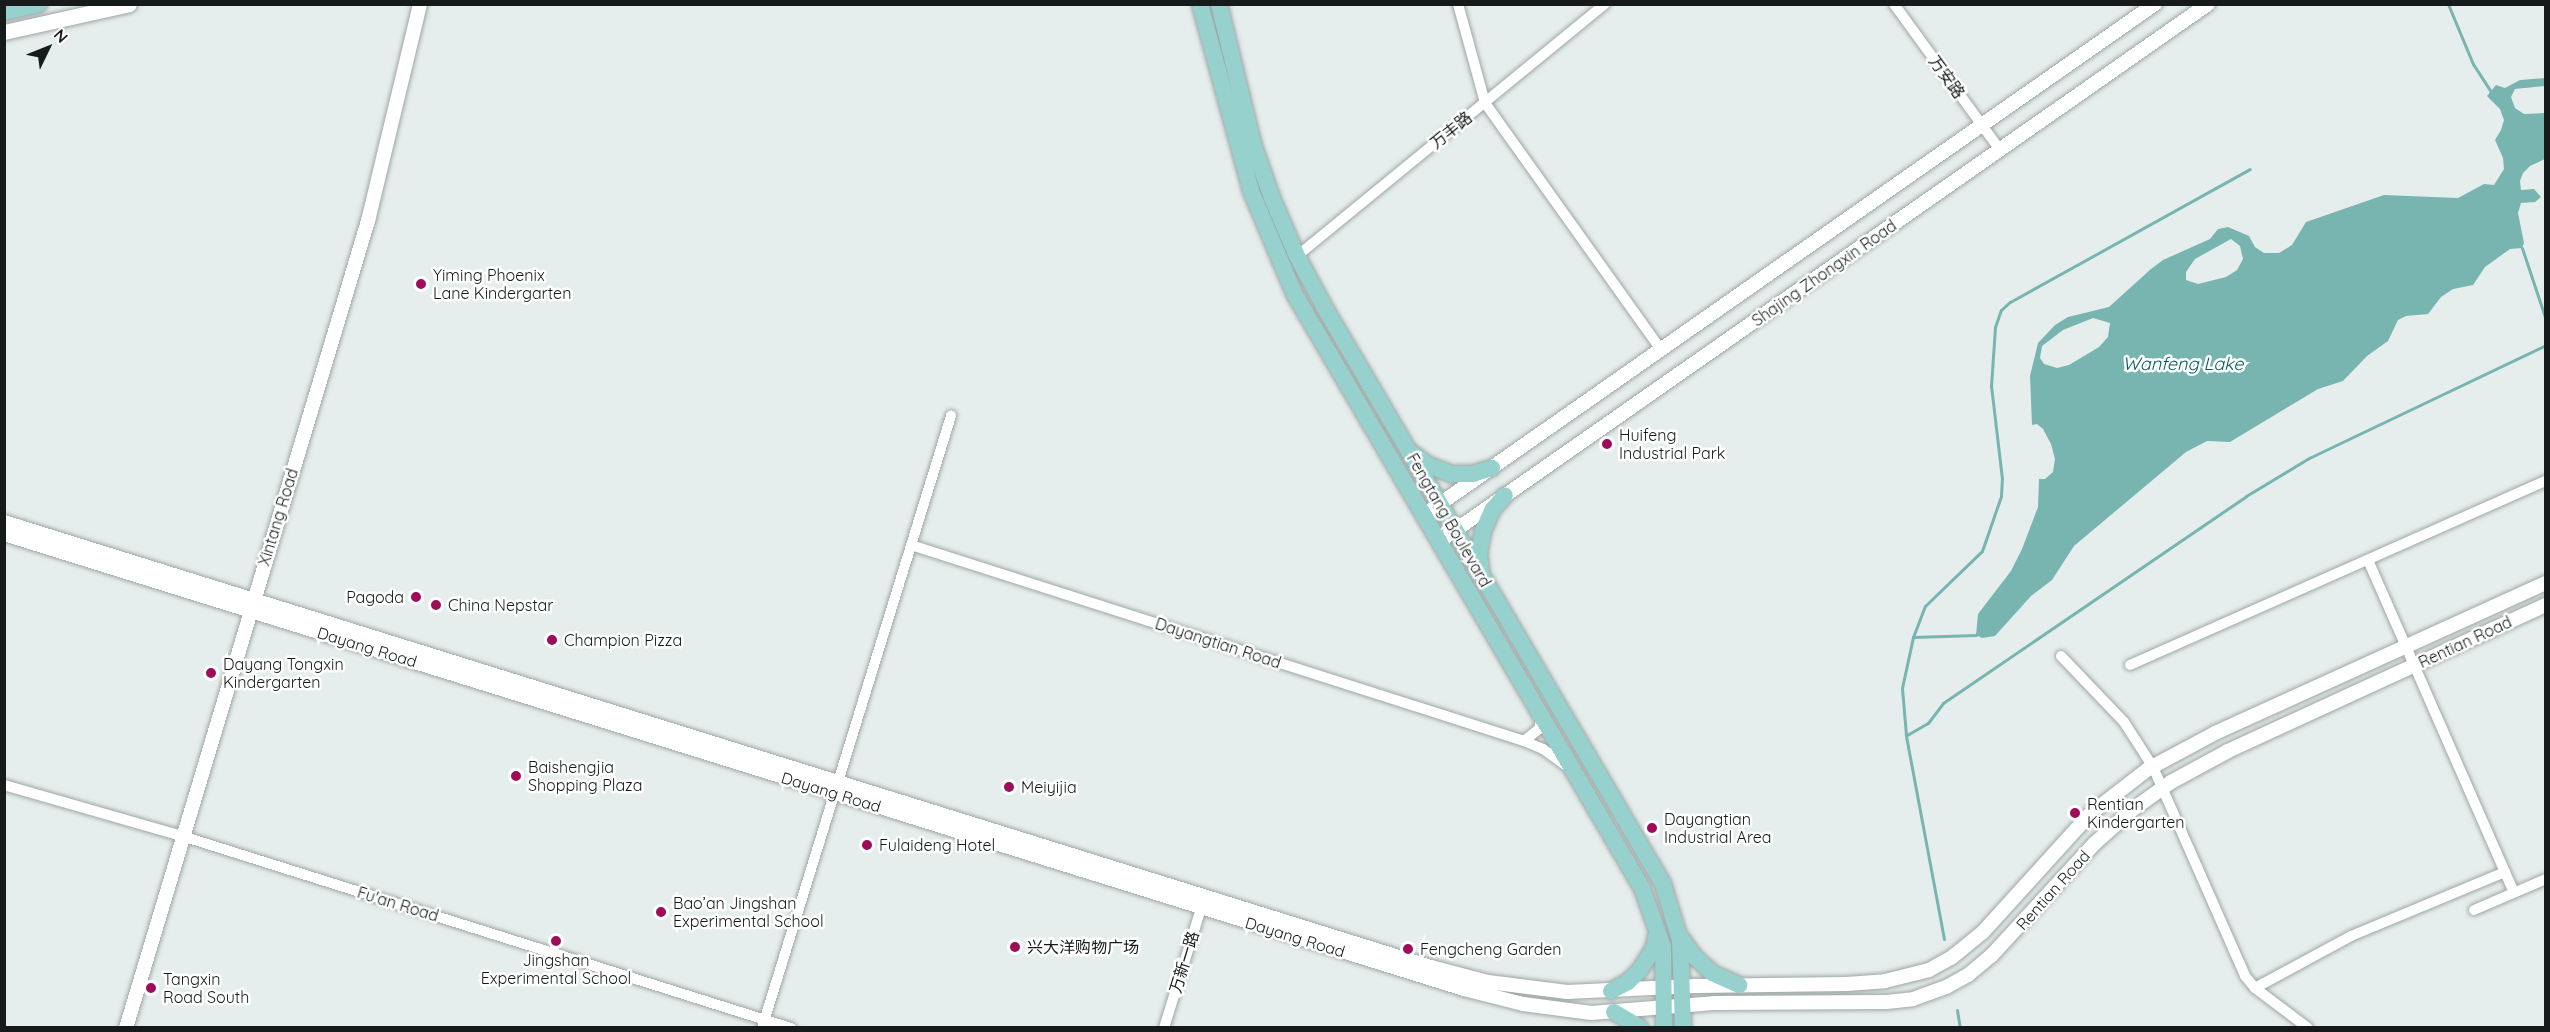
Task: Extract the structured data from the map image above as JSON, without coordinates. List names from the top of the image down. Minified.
{"streets":{"main road":["Fengtang Boulevard"],"street":["万安路","万丰路","Shajing Zhongxin Road","Xintang Road","Rentian Road","Dayangtian Road","Dayang Road","Fu'an Road","万新一路"]},"crossings":[["万安路","Shajing Zhongxin Road"],["万丰路","Fengtang Boulevard"],["Shajing Zhongxin Road","Fengtang Boulevard"],["Xintang Road","Dayang Road"],["Xintang Road","Fu'an Road"],["Fengtang Boulevard","Rentian Road"],["Fengtang Boulevard","Dayangtian Road"],["Fengtang Boulevard","Dayang Road"],["Rentian Road","Dayang Road"],["Dayang Road","万新一路"]],"water":["Wanfeng Lake"],"places":["Yiming Phoenix Lane Kindergarten","Huifeng Industrial Park","Pagoda","China Nepstar","Champion Pizza","Dayang Tongxin Kindergarten","Baishengjia Shopping Plaza","Meiyijia","Rentian Kindergarten","Dayangtian Industrial Area","Fulaideng Hotel","Bao’an Jingshan Experimental School","Jingshan Experimental School","兴大洋购物广场","Fengcheng Garden","Tangxin Road South"],"north":"top right"}
